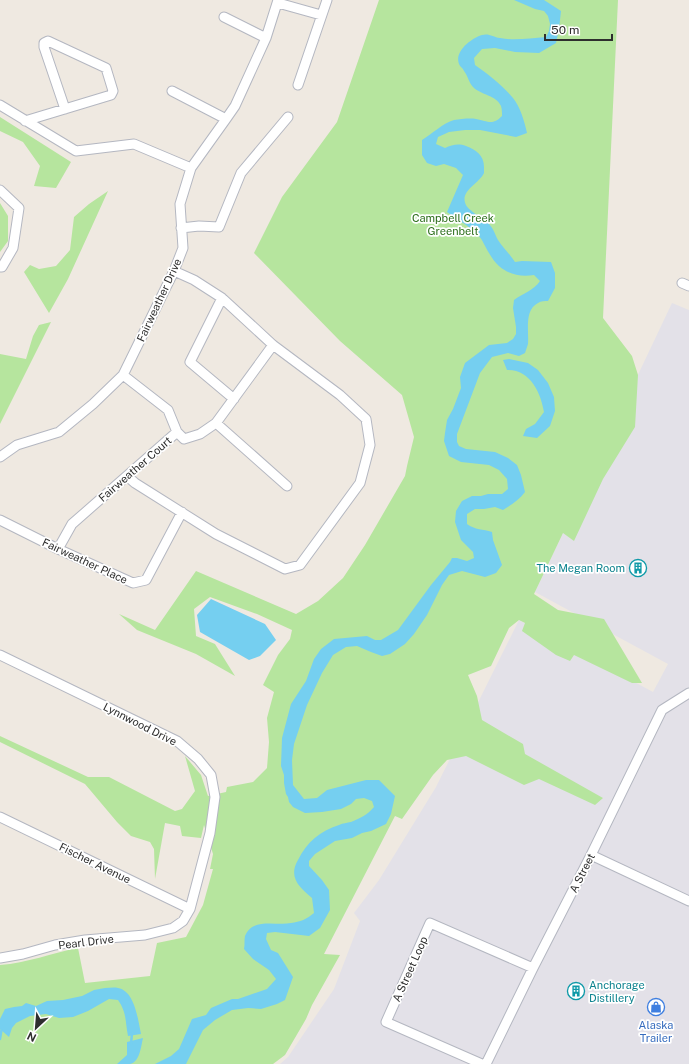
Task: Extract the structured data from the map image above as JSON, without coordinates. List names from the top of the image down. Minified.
{"streets":{"street":["Fairweather Drive","Fairweather Court","Fairweather Place","Lynnwood Drive","Fischer Avenue","A Street","Pearl Drive","A Street Loop"]},"crossings":[["Fairweather Drive","Fairweather Court"],["Fairweather Court","Fairweather Place"],["Lynnwood Drive","Fischer Avenue"],["Lynnwood Drive","Pearl Drive"],["A Street","A Street Loop"]],"parks":["Campbell Creek Greenbelt"],"places":{"building":["The Megan Room","Anchorage Distillery"],"shop":["Alaska Trailer"]},"scale_bar":"50 m","north":"bottom left"}
